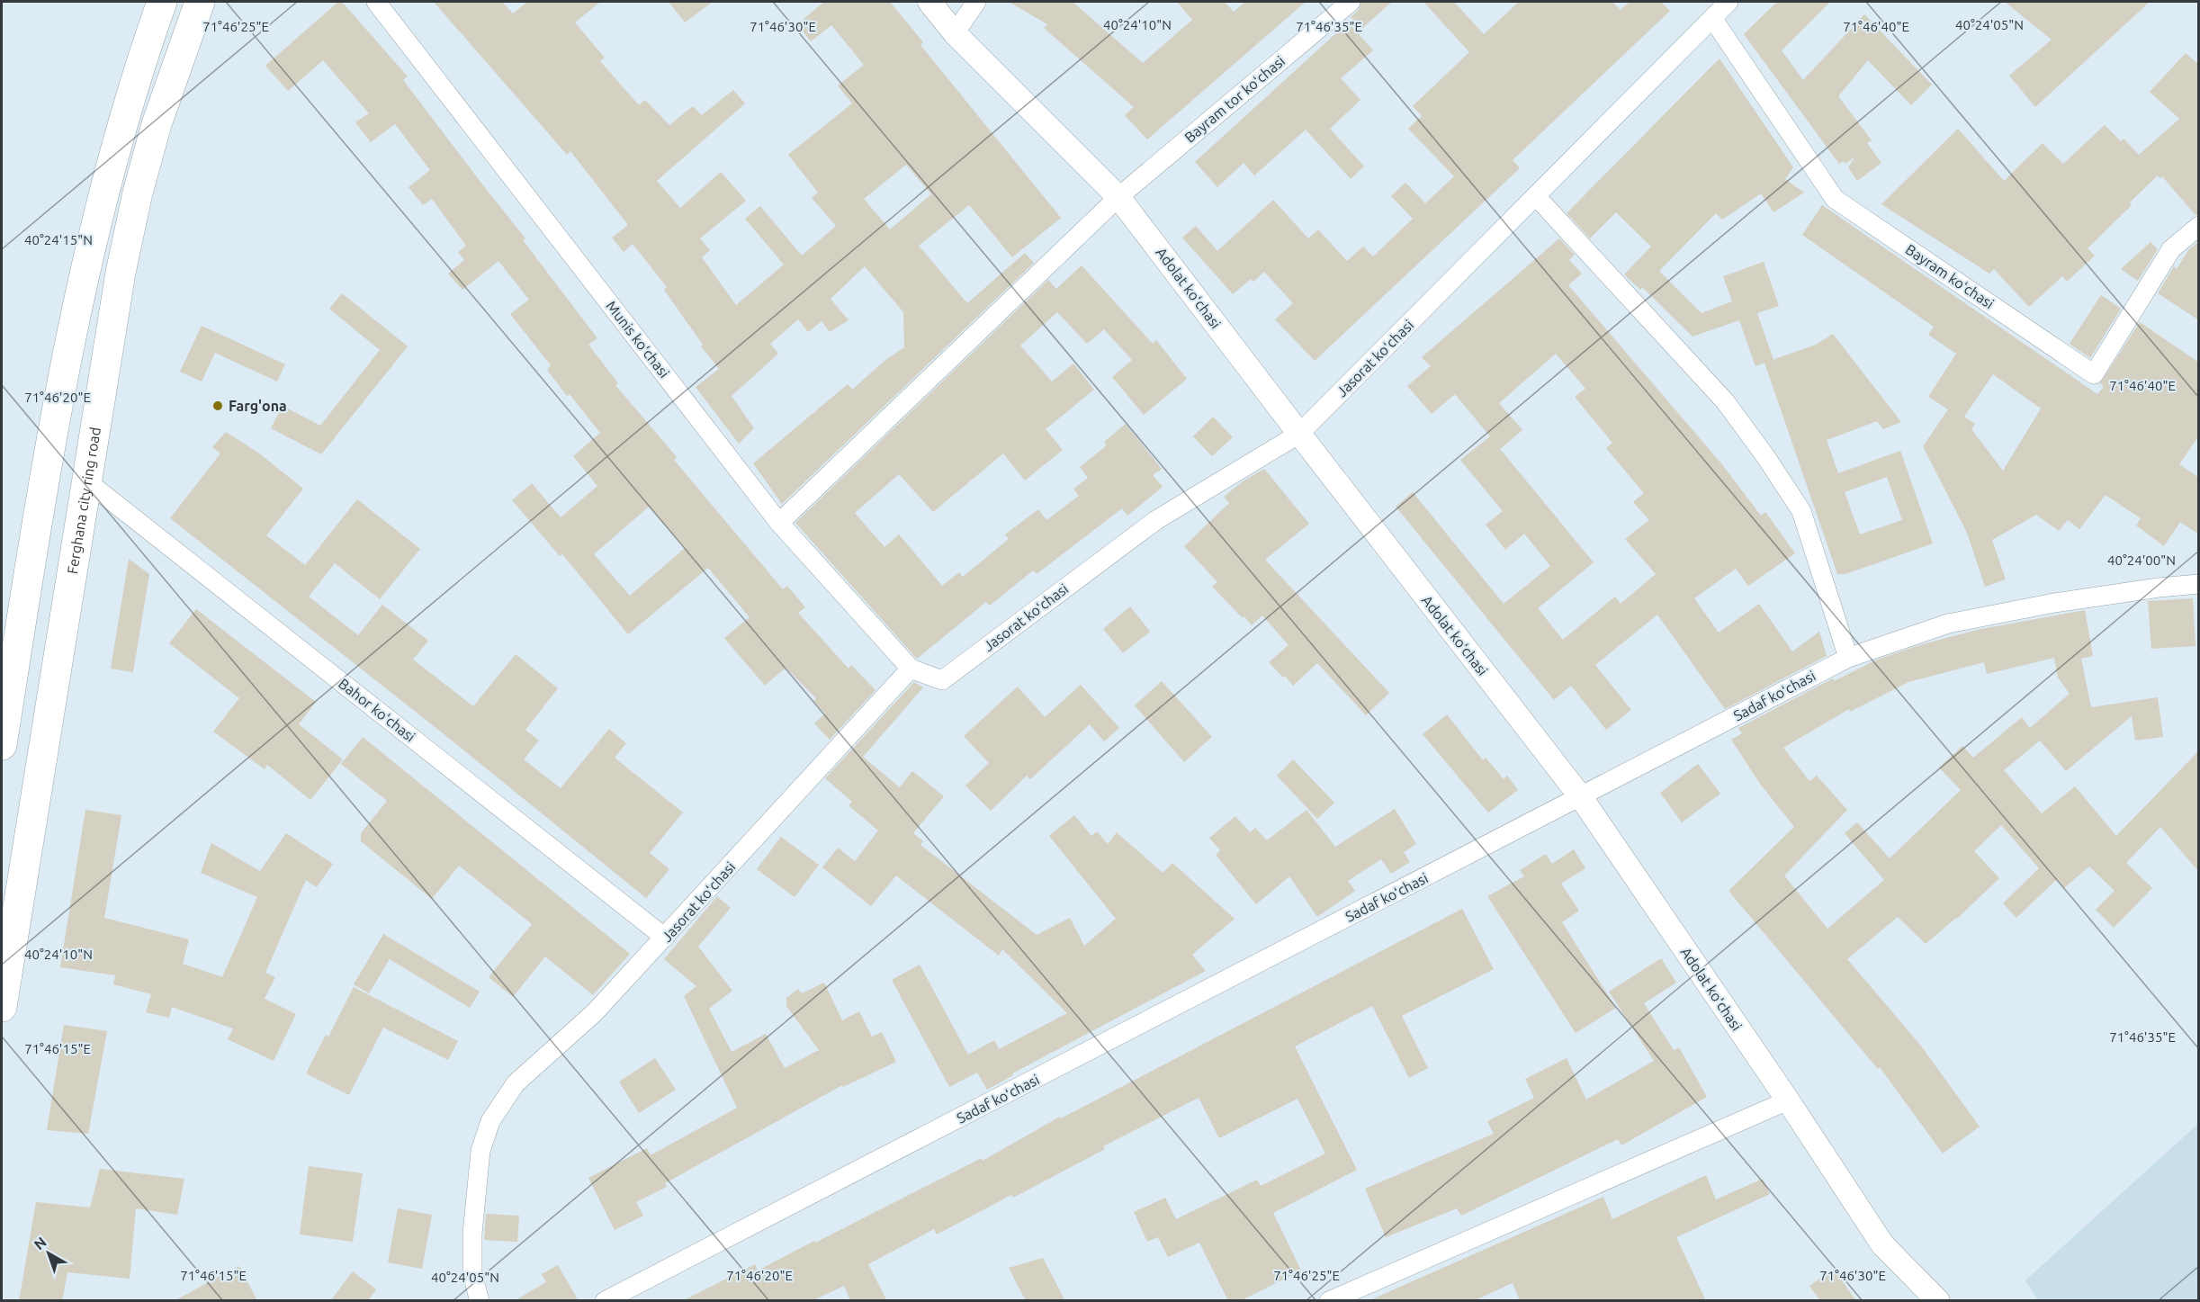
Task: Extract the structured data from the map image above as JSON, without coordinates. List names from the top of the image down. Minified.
{"streets":{"highway":["Ferghana city ring road"],"street":["Bayram tor koʻchasi","Bayram koʻchasi","Adolat koʻchasi","Munis koʻchasi","Jasorat koʻchasi","Sadaf koʻchasi","Bahor koʻchasi"]},"crossings":[["Bayram tor koʻchasi","Adolat koʻchasi"],["Bayram tor koʻchasi","Munis koʻchasi"],["Bayram koʻchasi","Jasorat koʻchasi"],["Adolat koʻchasi","Jasorat koʻchasi"],["Adolat koʻchasi","Sadaf koʻchasi"],["Munis koʻchasi","Jasorat koʻchasi"],["Jasorat koʻchasi","Bahor koʻchasi"],["Ferghana city ring road","Bahor koʻchasi"]],"places":["Farg'ona"],"north":"top left","coordinates":["40°24'10\"N","40°24'05\"N","71°46'35\"E","71°46'40\"E","71°46'25\"E","71°46'30\"E","40°24'15\"N","71°46'20\"E","40°24'00\"N","71°46'15\"E"]}
